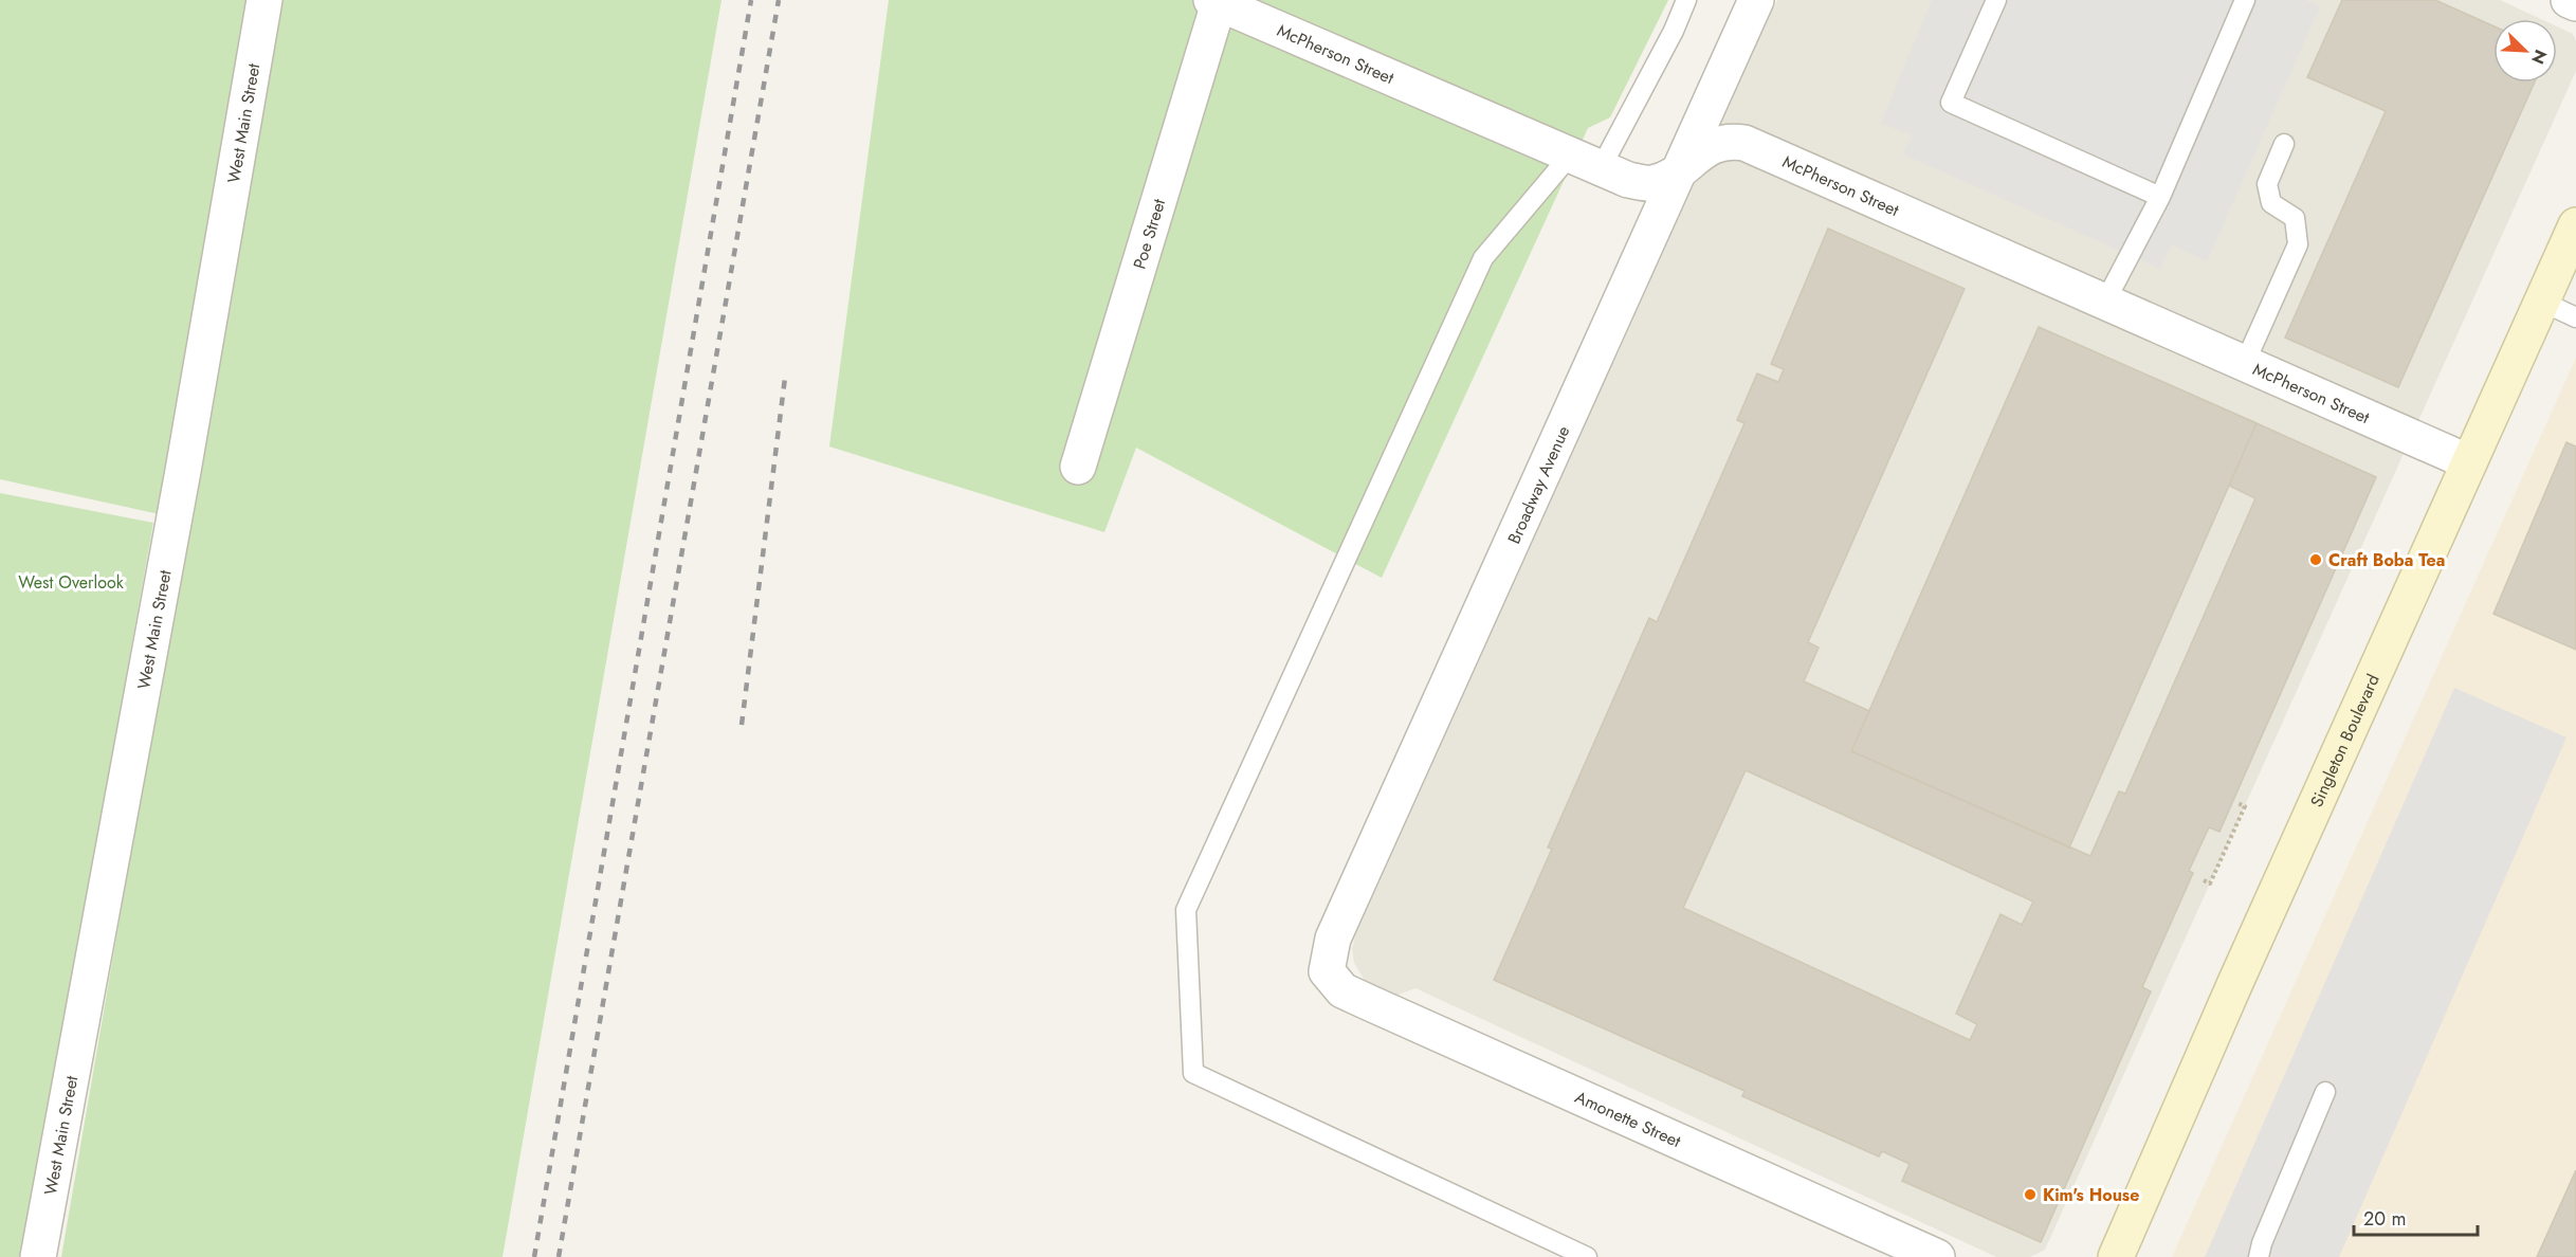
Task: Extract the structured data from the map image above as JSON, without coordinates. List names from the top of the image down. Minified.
{"streets":{"main road":["Singleton Boulevard"],"street":["McPherson Street","West Main Street","Poe Street","Broadway Avenue","Amonette Street"]},"crossings":[["McPherson Street","Poe Street"],["McPherson Street","Broadway Avenue"],["McPherson Street","Singleton Boulevard"],["Broadway Avenue","Amonette Street"]],"parks":["West Overlook"],"places":["Craft Boba Tea","Kim's House"],"scale_bar":"20 m","north":"bottom right"}
